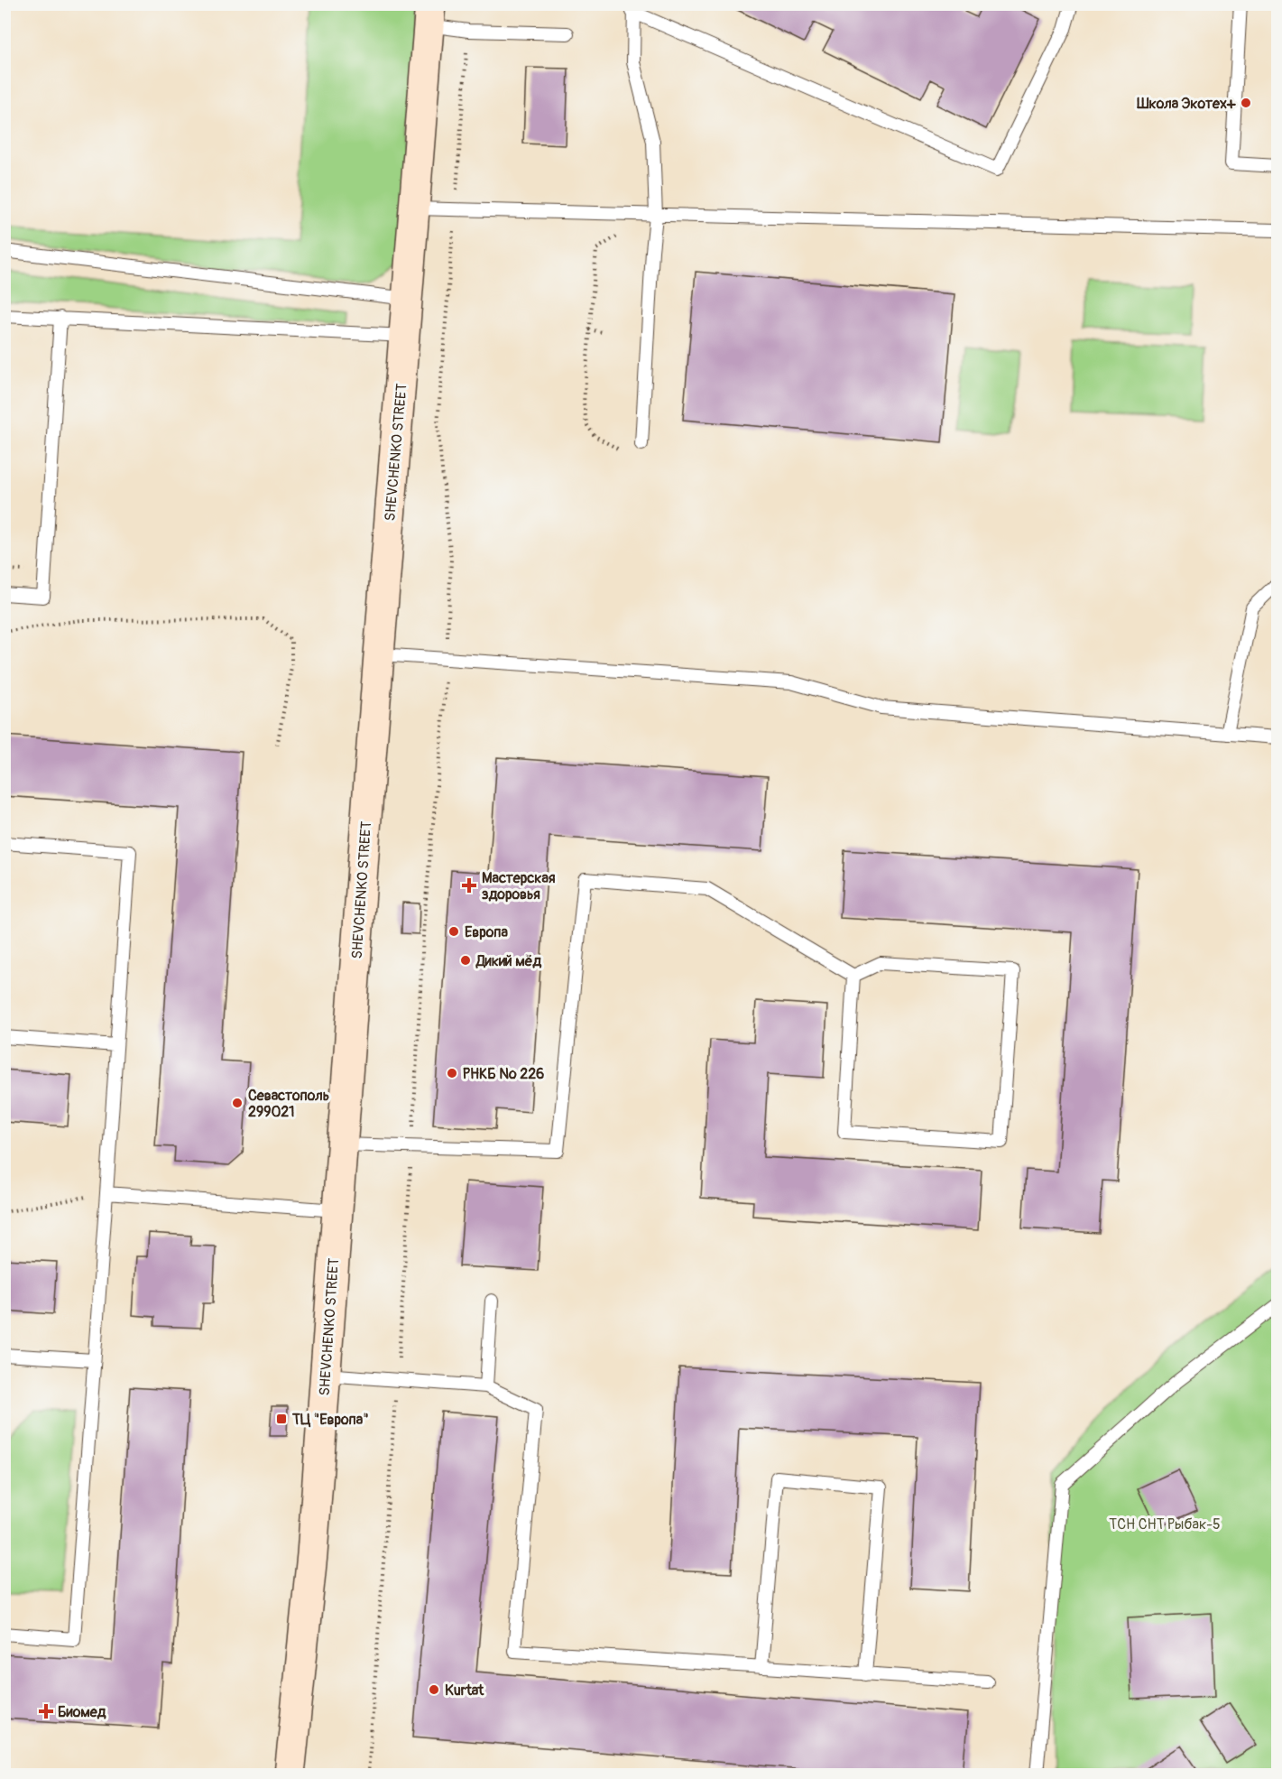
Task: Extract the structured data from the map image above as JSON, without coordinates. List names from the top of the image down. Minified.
{"streets":{"main road":["SHEVCHENKO STREET"]},"parks":["ТСН СНТ Рыбак-5"],"places":{"other":["Школа Экотех+","Европа","Дикий мёд","РНКБ № 226","Севастополь 299021","Kurtat"],"health":["Мастерская здоровья","Биомед"],"transit":["ТЦ \"Европа\""]}}
